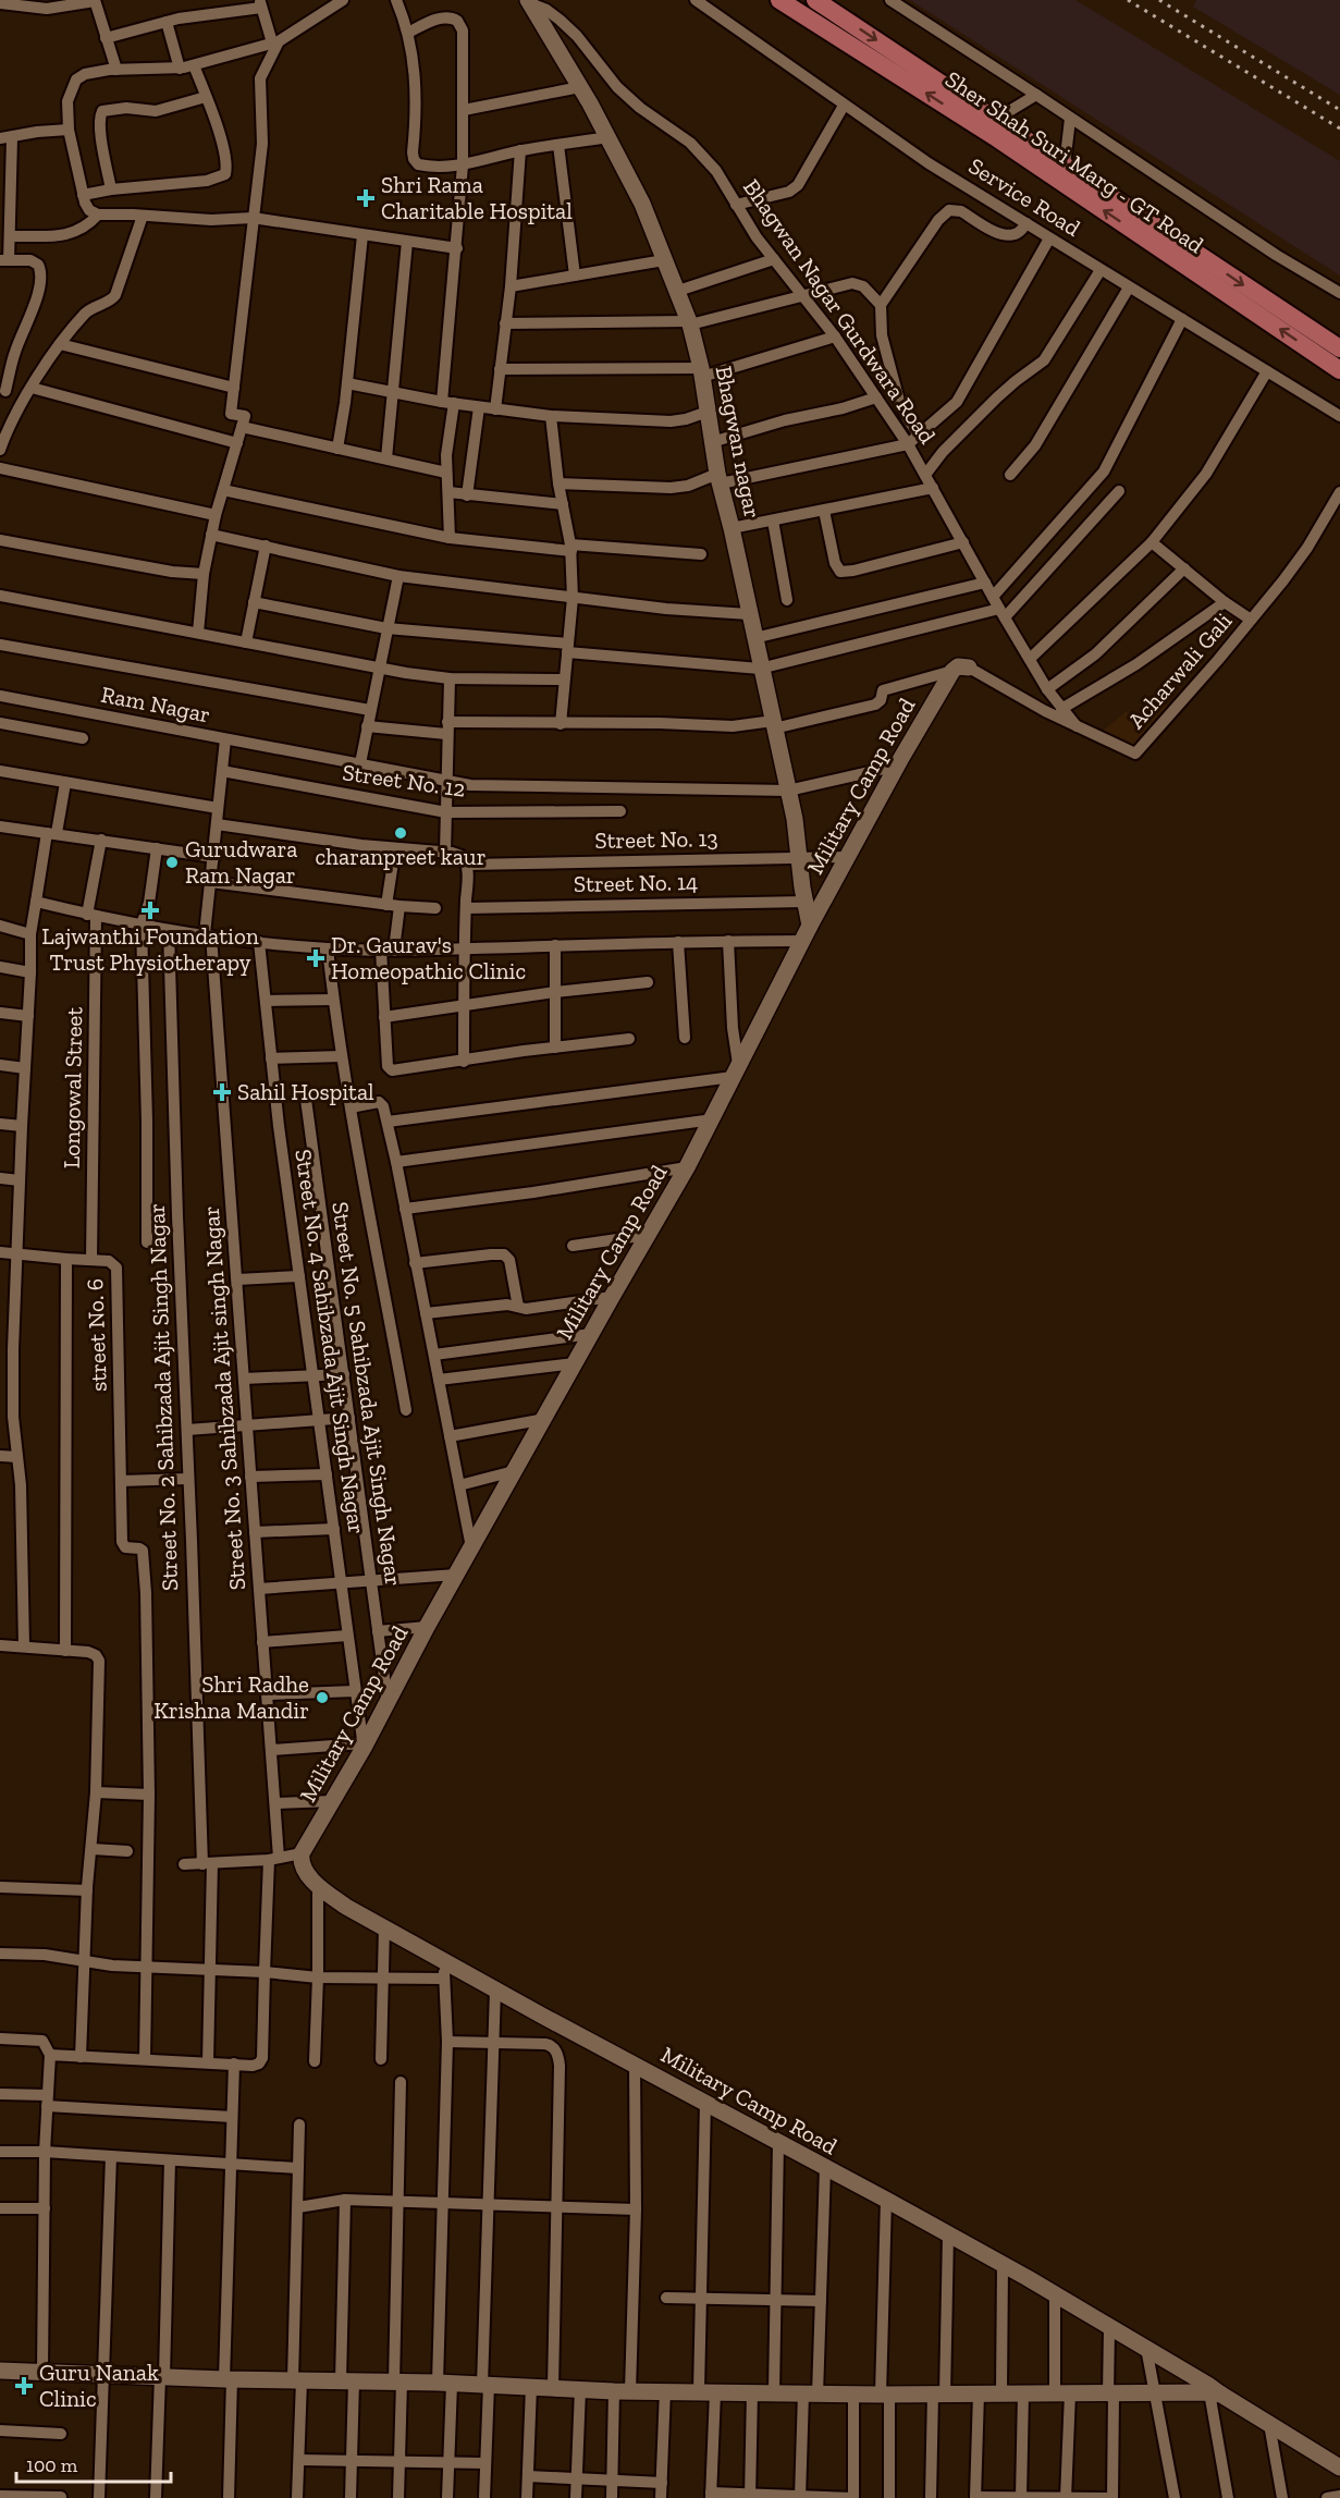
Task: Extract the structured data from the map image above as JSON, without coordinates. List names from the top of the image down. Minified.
{"streets":{"main road":["Sher Shah Suri Marg - GT Road"],"street":["Service Road","Bhagwan Nagar Gurdwara Road","Bhagwan nagar","Acharwali Gali","Ram Nagar","Street No. 12","Military Camp Road","Street No. 13","Street No. 14","Longowal Street","street No. 6","Street No. 4 Sahibzada Ajit Singh Nagar","Street No. 5 Sahibzada Ajit Singh Nagar","Street No. 2 Sahibzada Ajit Singh Nagar","Street No. 3 Sahibzada Ajit singh Nagar"]},"crossings":[["Bhagwan Nagar Gurdwara Road","Bhagwan nagar"],["Bhagwan Nagar Gurdwara Road","Acharwali Gali"],["Bhagwan nagar","Military Camp Road"],["Bhagwan nagar","Street No. 13"],["Bhagwan nagar","Street No. 14"],["Ram Nagar","Street No. 12"],["Ram Nagar","Street No. 3 Sahibzada Ajit singh Nagar"],["Military Camp Road","Street No. 13"],["Military Camp Road","Street No. 4 Sahibzada Ajit Singh Nagar"],["Military Camp Road","Street No. 5 Sahibzada Ajit Singh Nagar"],["Longowal Street","street No. 6"]],"places":{"health":["Shri Rama Charitable Hospital","Lajwanthi Foundation Trust Physiotherapy","Dr. Gaurav's Homeopathic Clinic","Sahil Hospital","Guru Nanak Clinic"],"other":["charanpreet kaur","Gurudwara Ram Nagar","Shri Radhe Krishna Mandir"]},"scale_bar":"100 m"}
